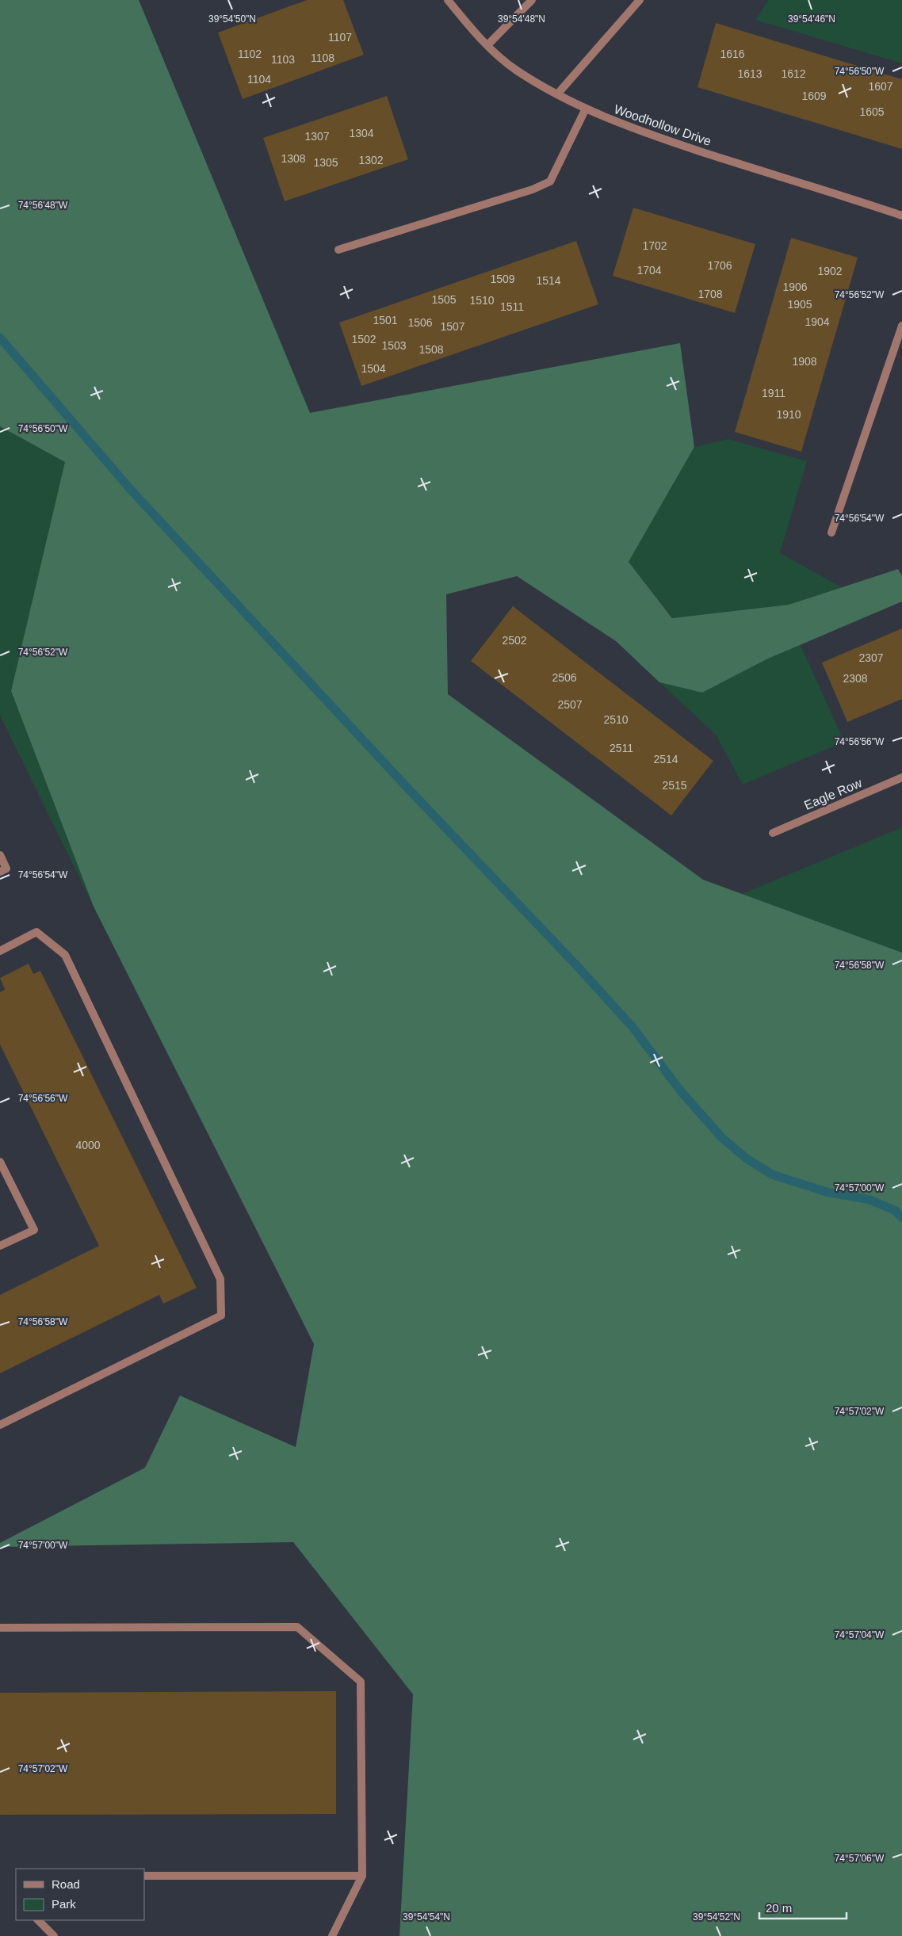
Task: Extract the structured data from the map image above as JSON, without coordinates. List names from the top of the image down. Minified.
{"streets":{"street":["Woodhollow Drive","Eagle Row"]},"house_numbers":["1107","1102","1616","1108","1103","1613","1612","1104","1607","1609","1605","1304","1307","1308","1302","1305","1702","1706","1704","1902","1509","1514","1906","1708","1505","1510","1905","1511","1501","1904","1506","1507","1502","1503","1508","1908","1504","1911","1910","2502","2307","2506","2308","2507","2510","2511","2514","2515","4000"],"legend":["Road","Park"],"scale_bar":"20 m","coordinates":["39°54'50\"N","39°54'46\"N","39°54'48\"N","74°56'50\"W","74°56'48\"W","74°56'52\"W","74°56'54\"W","74°56'56\"W","74°56'58\"W","74°57'00\"W","74°57'02\"W","74°57'04\"W","74°57'06\"W","39°54'54\"N","39°54'52\"N"]}
